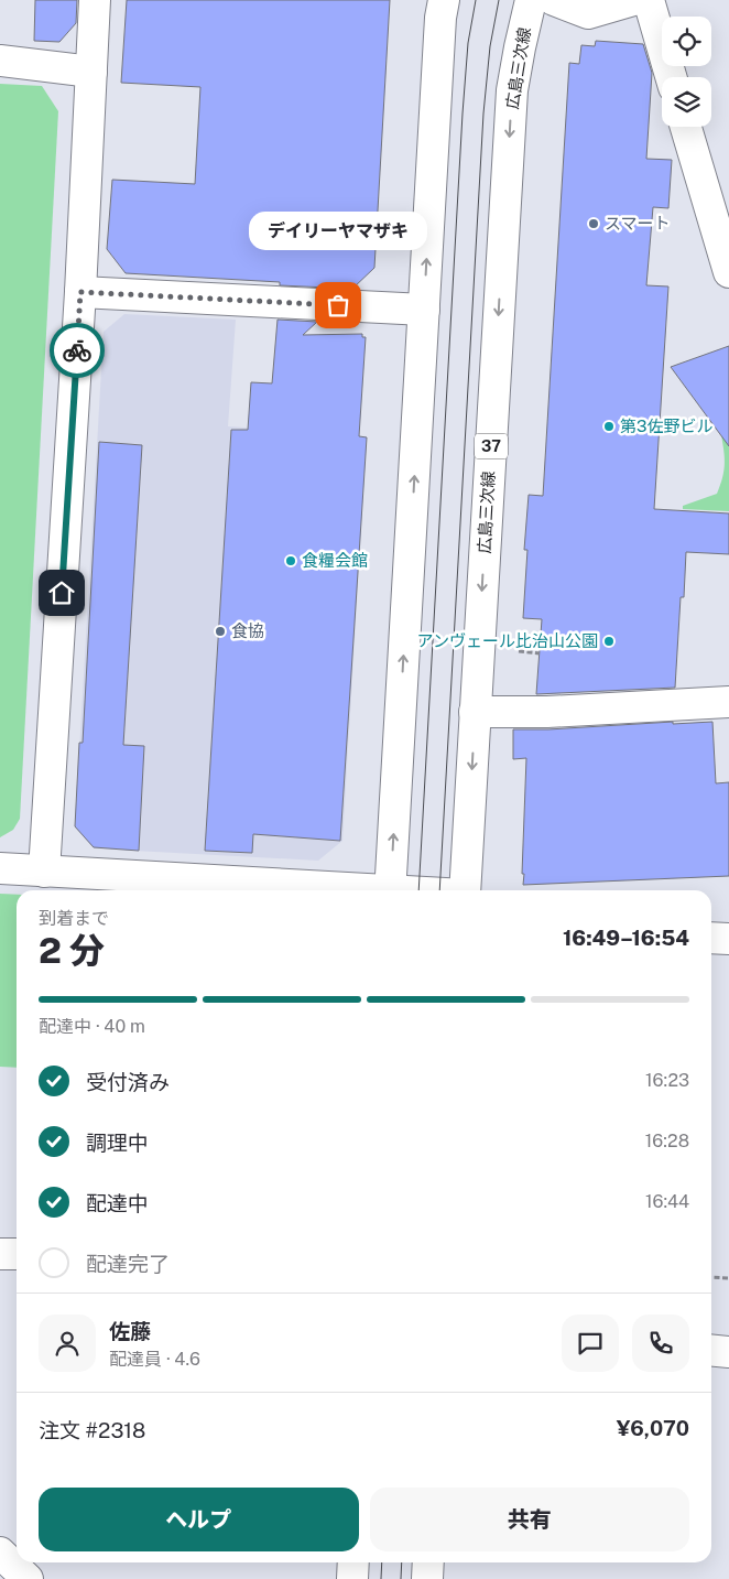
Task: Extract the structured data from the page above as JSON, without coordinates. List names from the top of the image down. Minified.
{"streets":{"street":["広島三次線","37"]},"places":["スマート","デイリーヤマザキ","第3佐野ビル","食糧会館","食協","アンヴェール比治山公園"],"page":{"bubble":"デイリーヤマザキ","heading":["2 分","到着まで","16:49–16:54"],"panel":["佐藤","配達員 · 4.6","注文 #2318","¥6,070"],"bar":"配達中 · 40 m","list":[["受付済み","16:23"],["調理中","16:28"],["配達中","16:44"],"配達完了"],"buttons":["ヘルプ","共有"]}}
